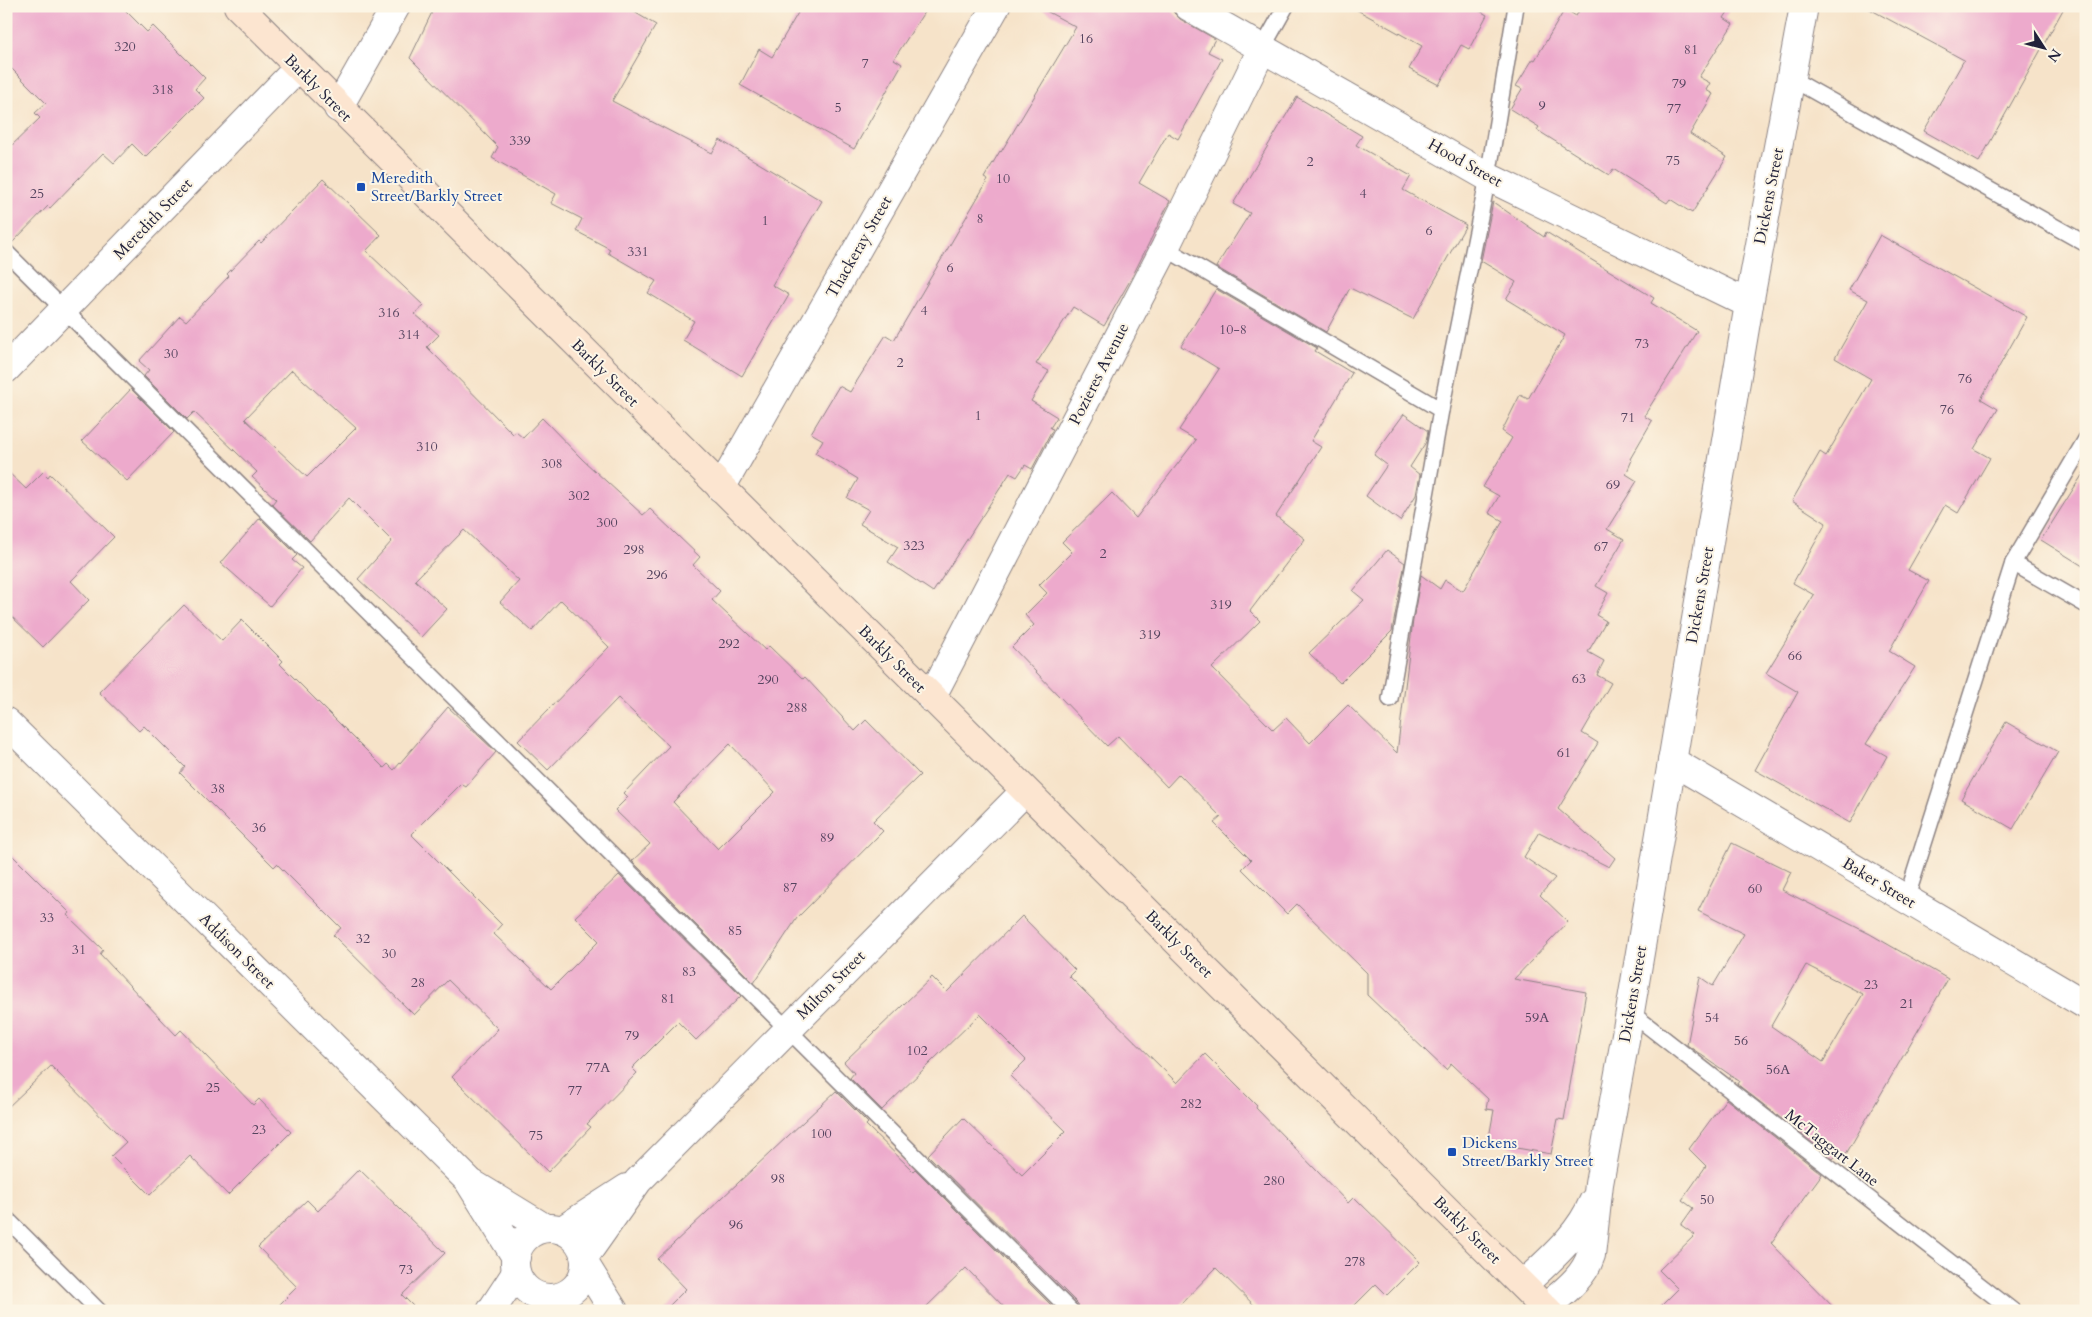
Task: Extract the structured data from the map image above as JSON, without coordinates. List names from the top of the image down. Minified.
{"streets":{"main road":["Barkly Street"],"street":["Hood Street","Dickens Street","Meredith Street","Thackeray Street","Pozieres Avenue","Baker Street","Addison Street","Milton Street"],"lane":["McTaggart Lane"]},"crossings":[["Barkly Street","Dickens Street"],["Barkly Street","Meredith Street"],["Barkly Street","Thackeray Street"],["Barkly Street","Pozieres Avenue"],["Barkly Street","Milton Street"],["Hood Street","Dickens Street"],["Hood Street","Pozieres Avenue"],["Dickens Street","Baker Street"],["Dickens Street","McTaggart Lane"],["Addison Street","Milton Street"]],"places":{"transit":["Meredith Street/Barkly Street","Dickens Street/Barkly Street"]},"house_numbers":["16","320","81","7","79","318","9","5","77","339","75","2","10","25","4","8","1","6","331","6","4","316","10-8","314","73","30","2","76","76","1","71","310","308","69","302","300","323","67","298","2","296","319","319","292","66","63","290","288","61","38","36","89","87","60","33","85","32","31","30","83","28","23","81","21","59A","54","79","56","102","77A","56A","25","77","282","23","100","75","98","280","50","96","278","73"],"north":"bottom right"}
